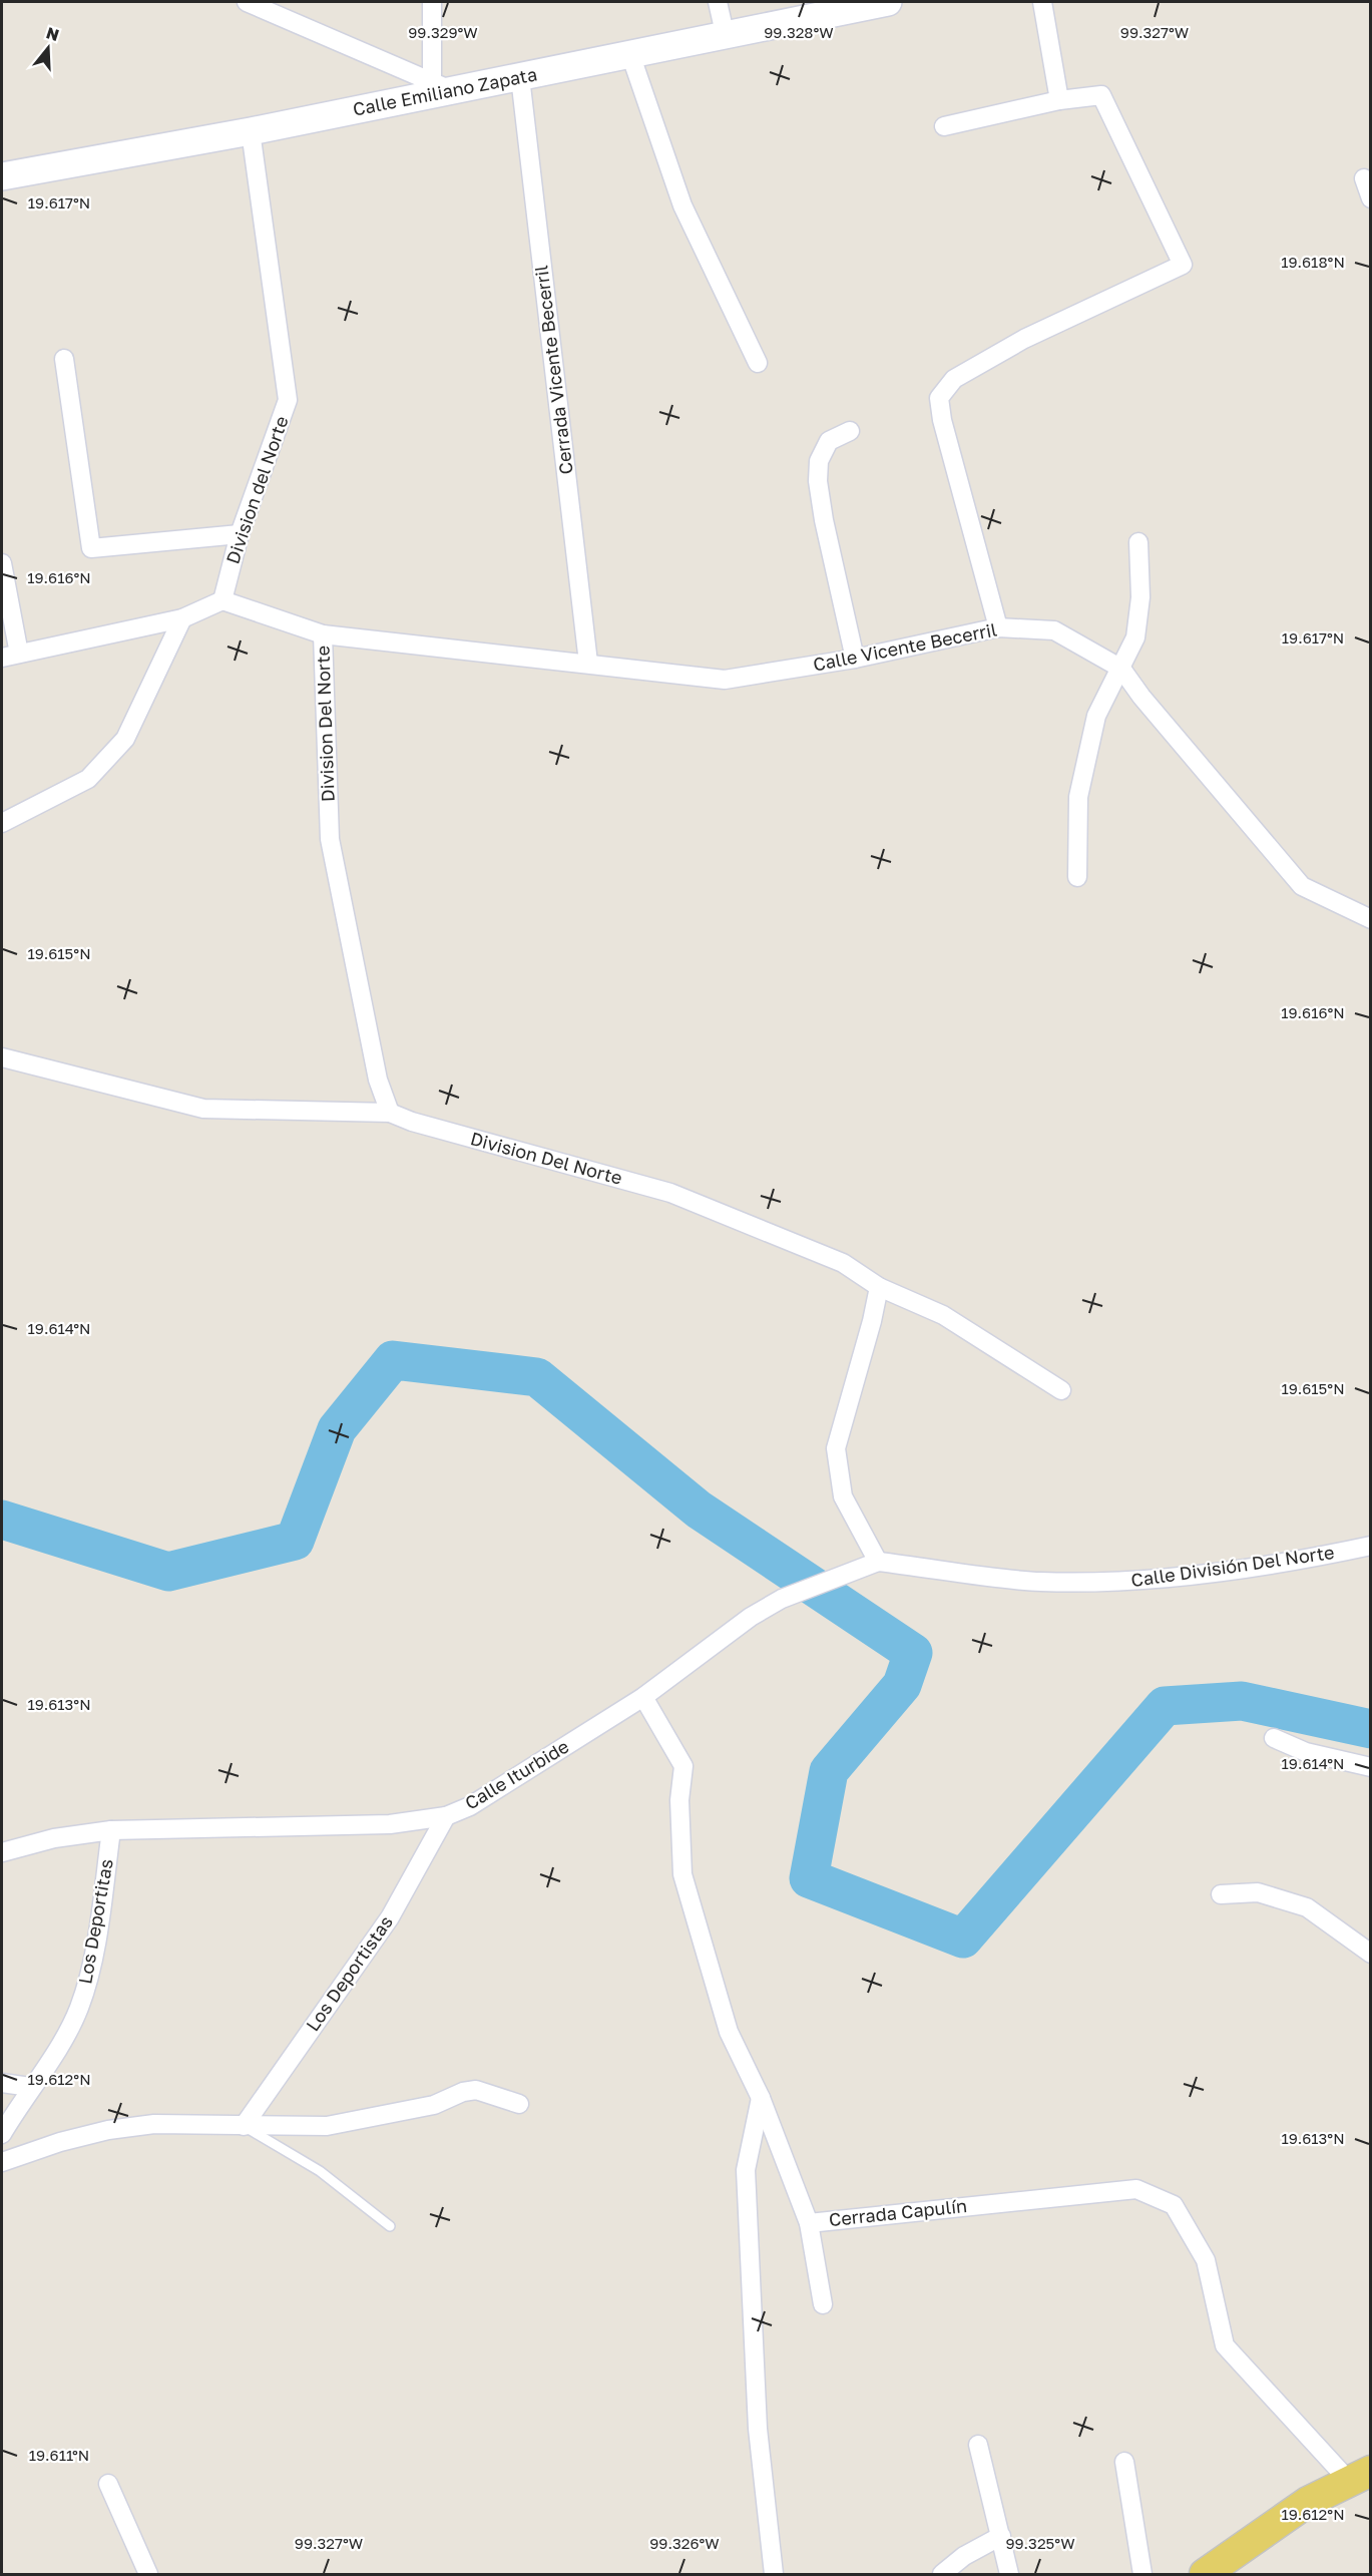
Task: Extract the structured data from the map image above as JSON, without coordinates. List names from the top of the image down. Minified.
{"streets":{"main road":["Calle Emiliano Zapata"],"street":["Cerrada Vicente Becerril","Division del Norte","Calle Vicente Becerril","Division Del Norte","Calle División Del Norte","Calle Iturbide","Los Deportitas","Los Deportistas","Cerrada Capulín"]},"crossings":[["Calle Emiliano Zapata","Cerrada Vicente Becerril"],["Calle Emiliano Zapata","Division del Norte"],["Cerrada Vicente Becerril","Calle Vicente Becerril"],["Division del Norte","Calle Vicente Becerril"],["Division del Norte","Division Del Norte"],["Calle Vicente Becerril","Division Del Norte"],["Calle División Del Norte","Calle Iturbide"],["Calle Iturbide","Los Deportitas"],["Calle Iturbide","Los Deportistas"],["Calle Iturbide","Cerrada Capulín"]],"north":"top","coordinates":["99.329°W","99.328°W","99.327°W","19.617°N","19.618°N","19.616°N","19.615°N","19.614°N","19.613°N","19.612°N","19.611°N","99.326°W","99.325°W"]}
